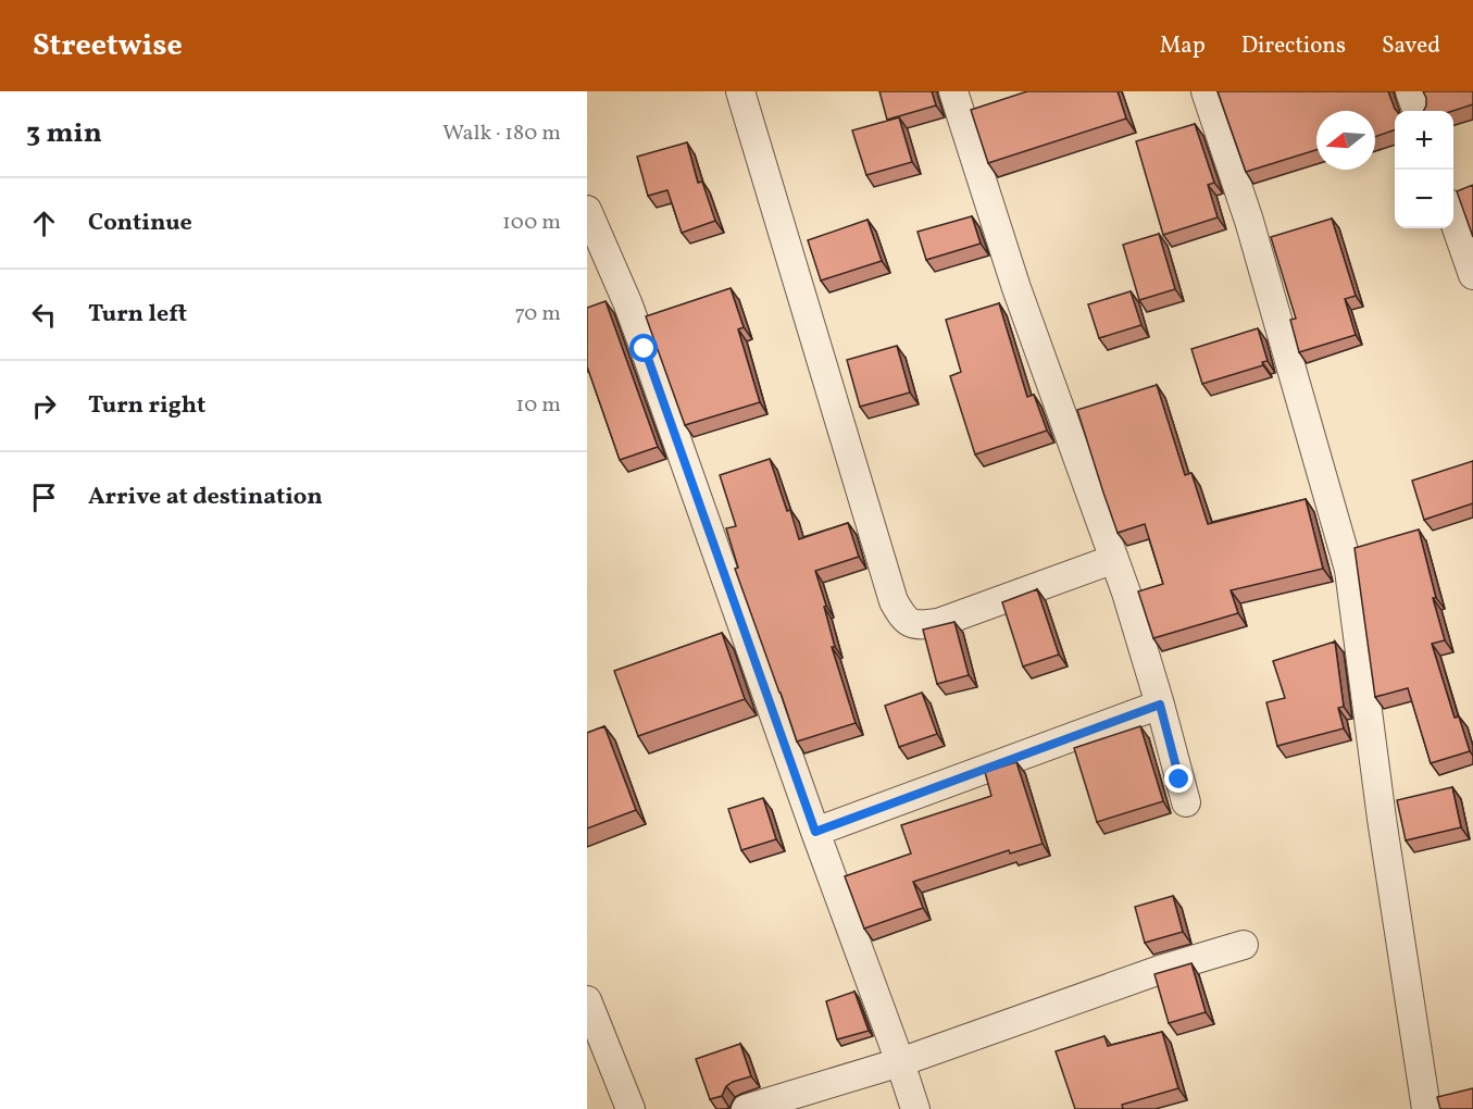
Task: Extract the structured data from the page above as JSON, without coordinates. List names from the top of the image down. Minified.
{"north":"left","page":{"header":"Streetwise","nav":["Map","Directions","Saved"],"heading":["3 min","Walk · 180 m"],"map_buttons":["+","−"],"list":[["Continue","100 m"],["Turn left","70 m"],["Turn right","10 m"],"Arrive at destination"]}}
